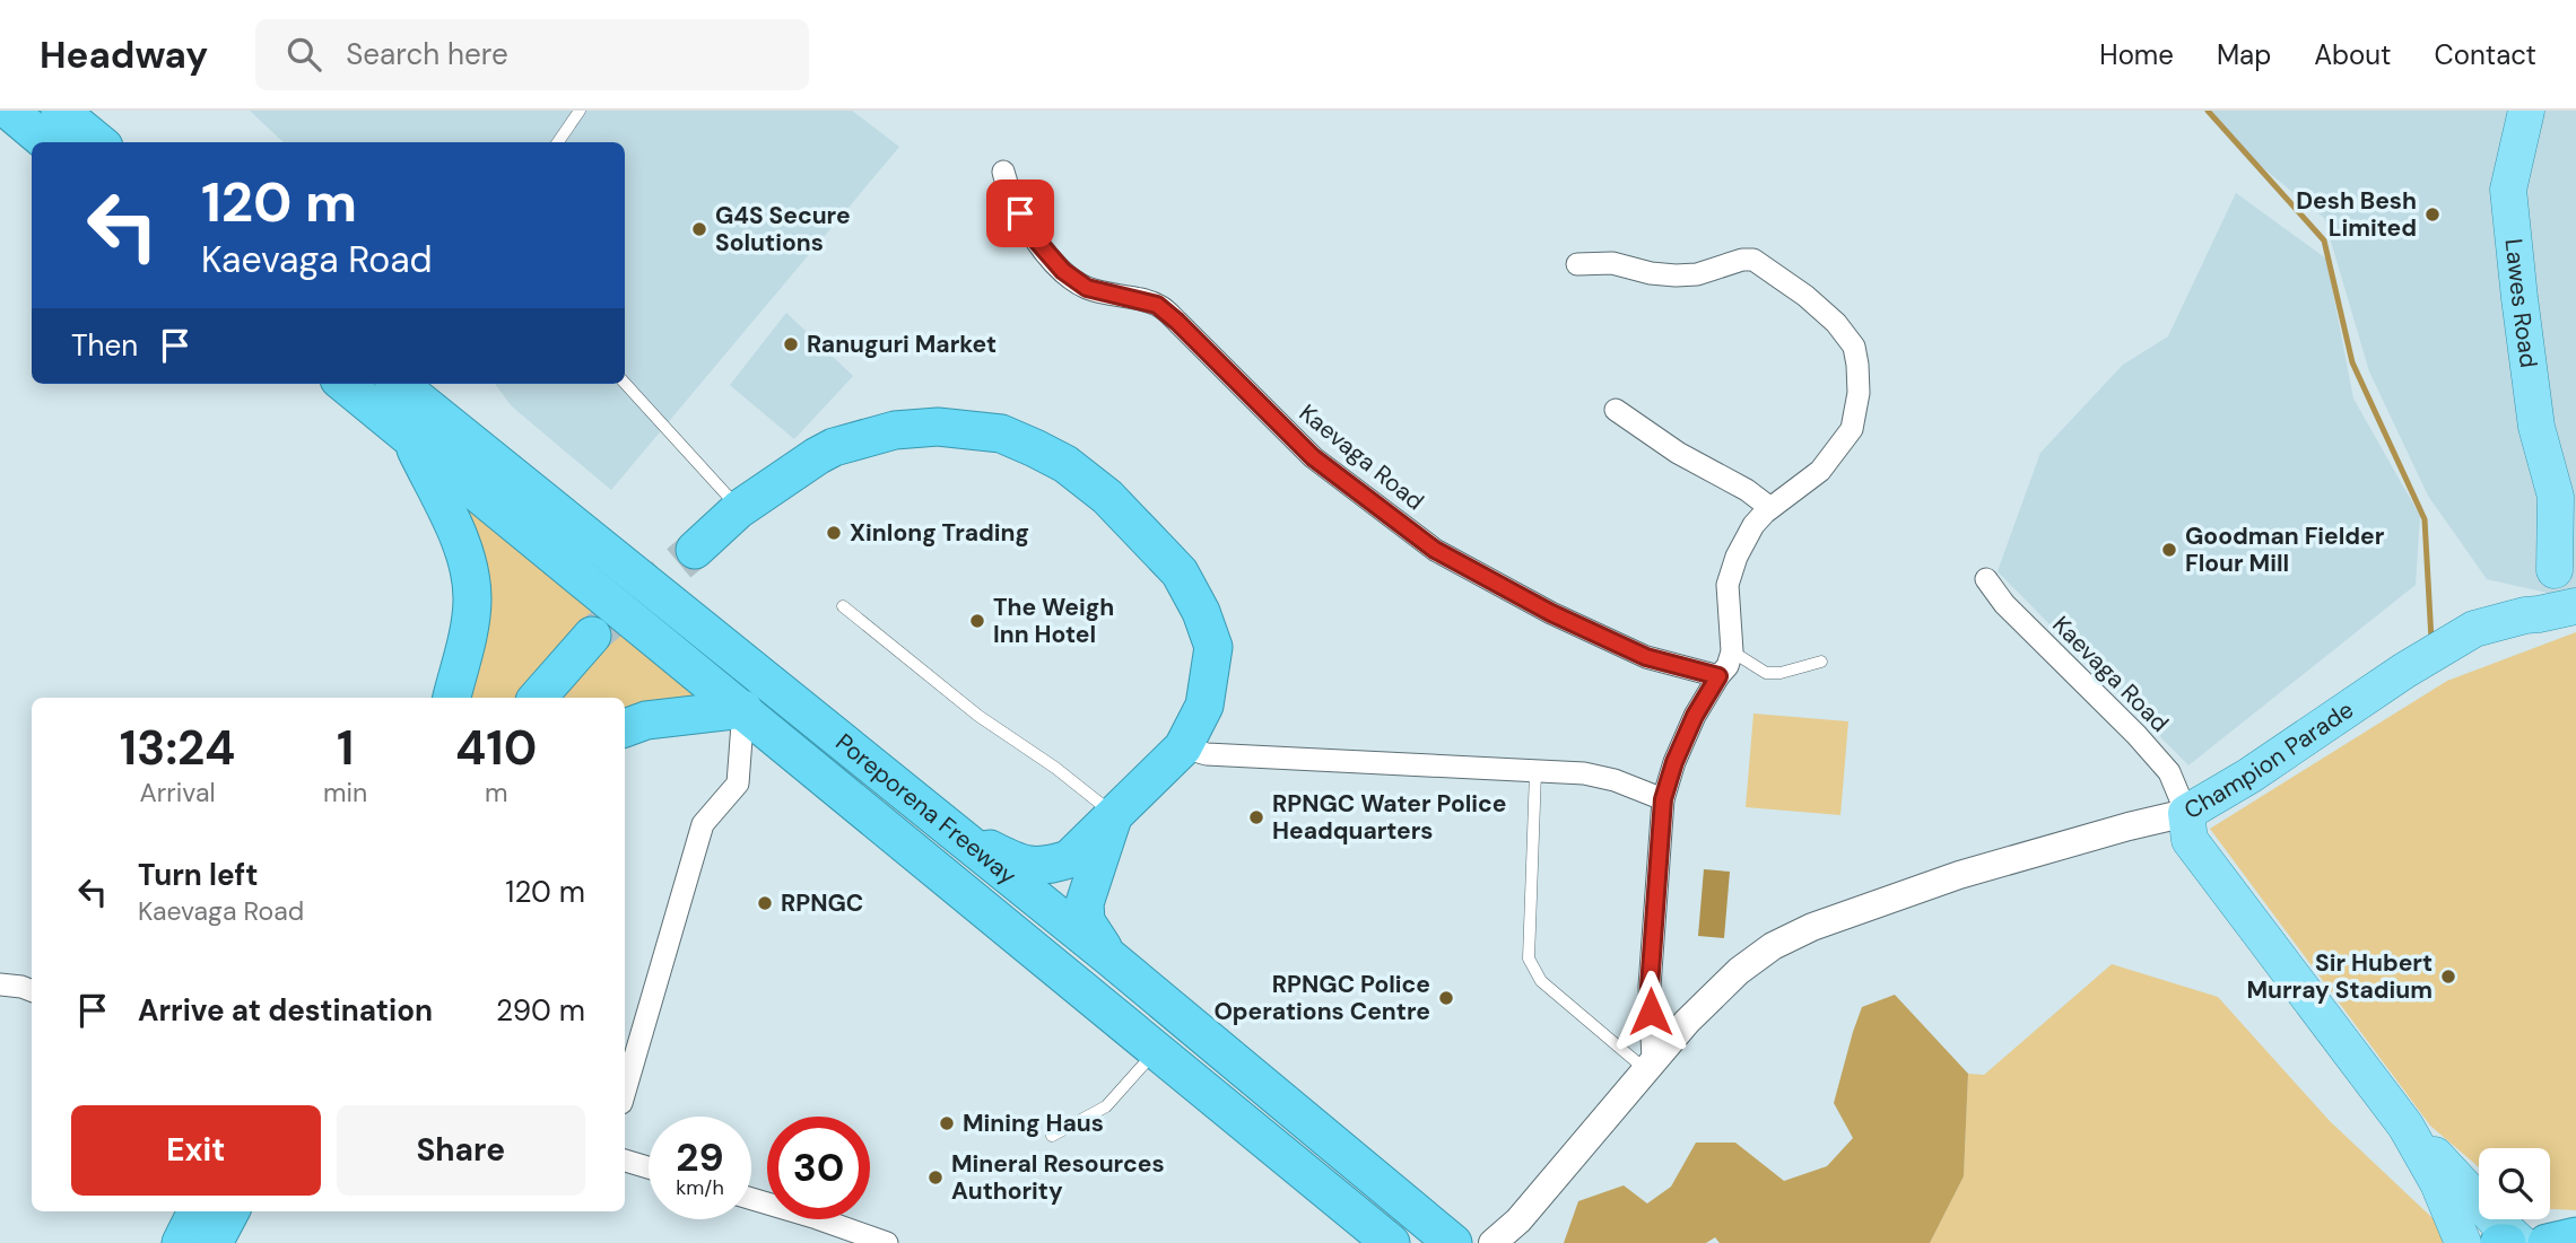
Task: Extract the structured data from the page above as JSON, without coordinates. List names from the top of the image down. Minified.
{"streets":{"highway":["Poreporena Freeway"],"main road":["Lawes Road","Champion Parade"],"street":["Kaevaga Road"]},"crossings":[["Lawes Road","Champion Parade"],["Kaevaga Road","Champion Parade"]],"places":["Desh Besh Limited","G4S Secure Solutions","Ranuguri Market","Xinlong Trading","Goodman Fielder Flour Mill","The Weigh Inn Hotel","RPNGC Water Police Headquarters","RPNGC","Sir Hubert Murray Stadium","RPNGC Police Operations Centre","Mining Haus","Mineral Resources Authority"],"page":{"header":"Headway","search":"Search here","nav":["Home","Map","About","Contact"],"turn":["120 m","Kaevaga Road"],"then":"Then","eta":["13:24","Arrival","1","min","410","m"],"list":[{"name":"Turn left","note":"Kaevaga Road","value":"120 m"},{"name":"Arrive at destination","value":"290 m"}],"buttons":["Exit","Share"],"speed":"29 km/h","limit":"30"}}
